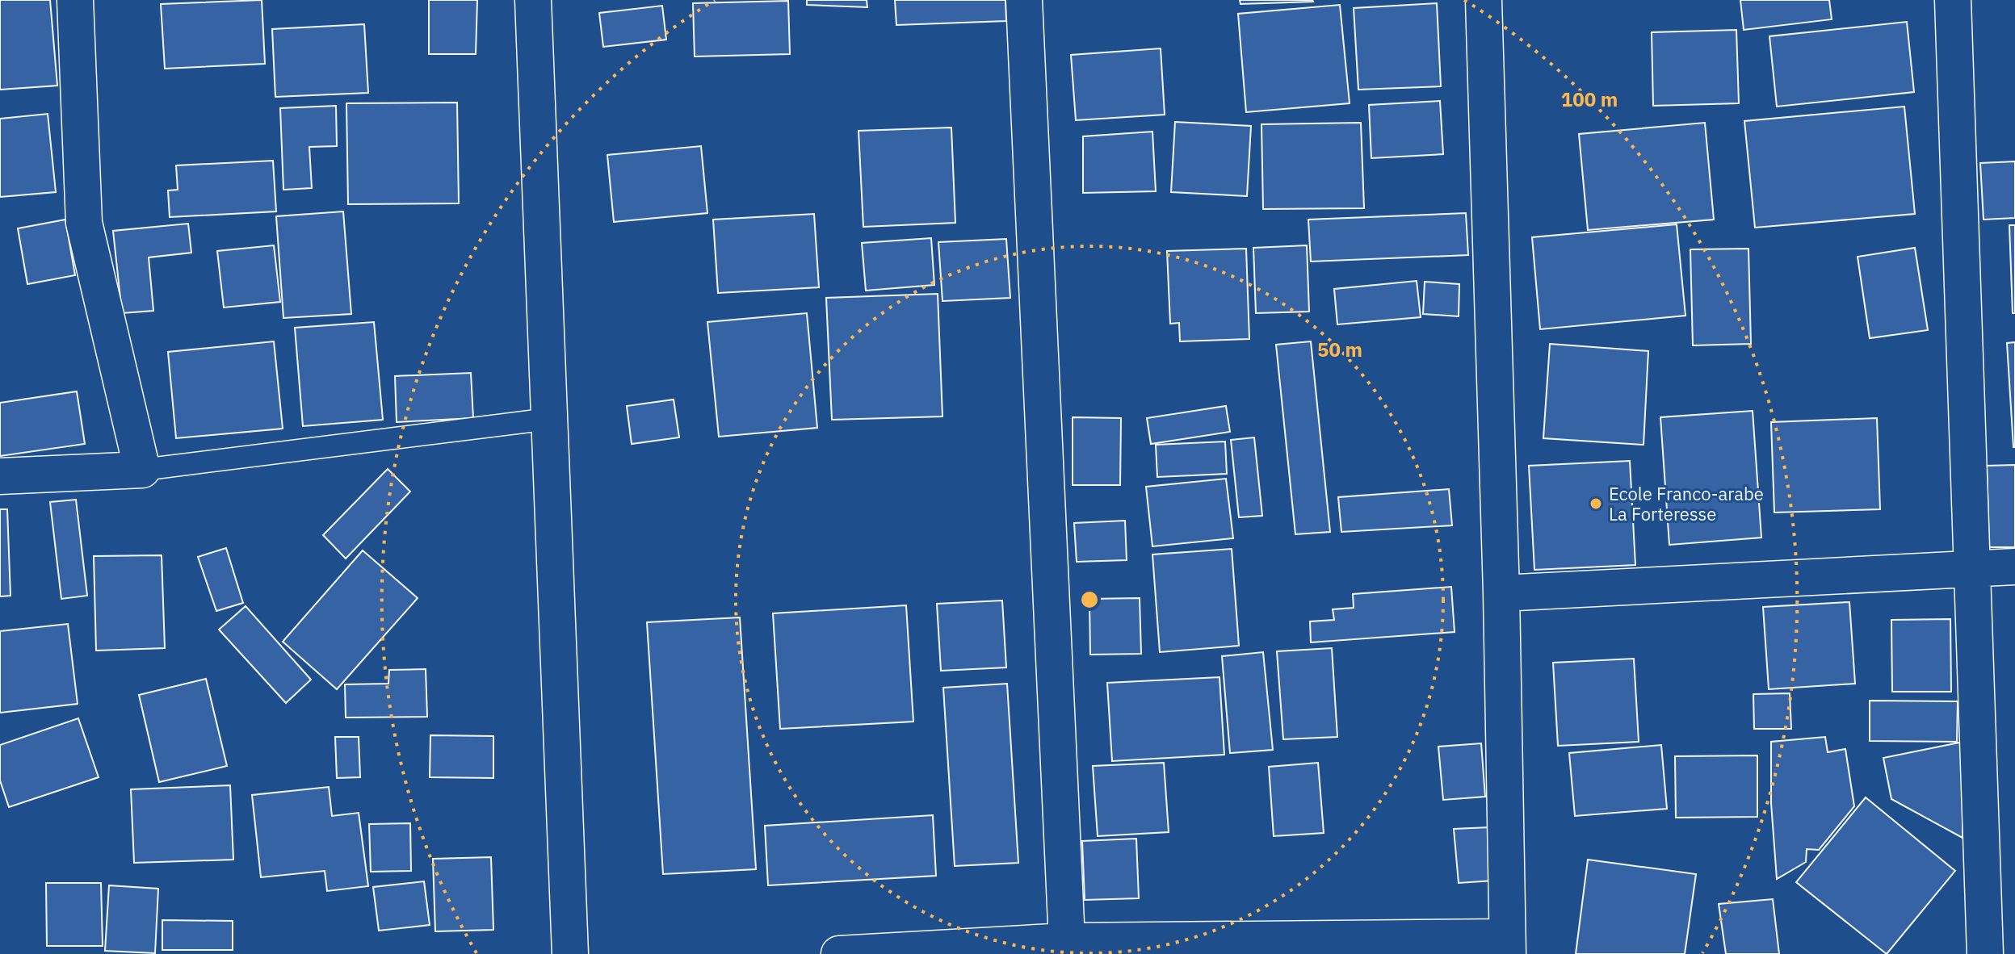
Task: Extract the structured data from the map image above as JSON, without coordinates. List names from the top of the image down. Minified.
{"places":["Ecole Franco-arabe La Forteresse"],"rings":["100 m","50 m"]}
